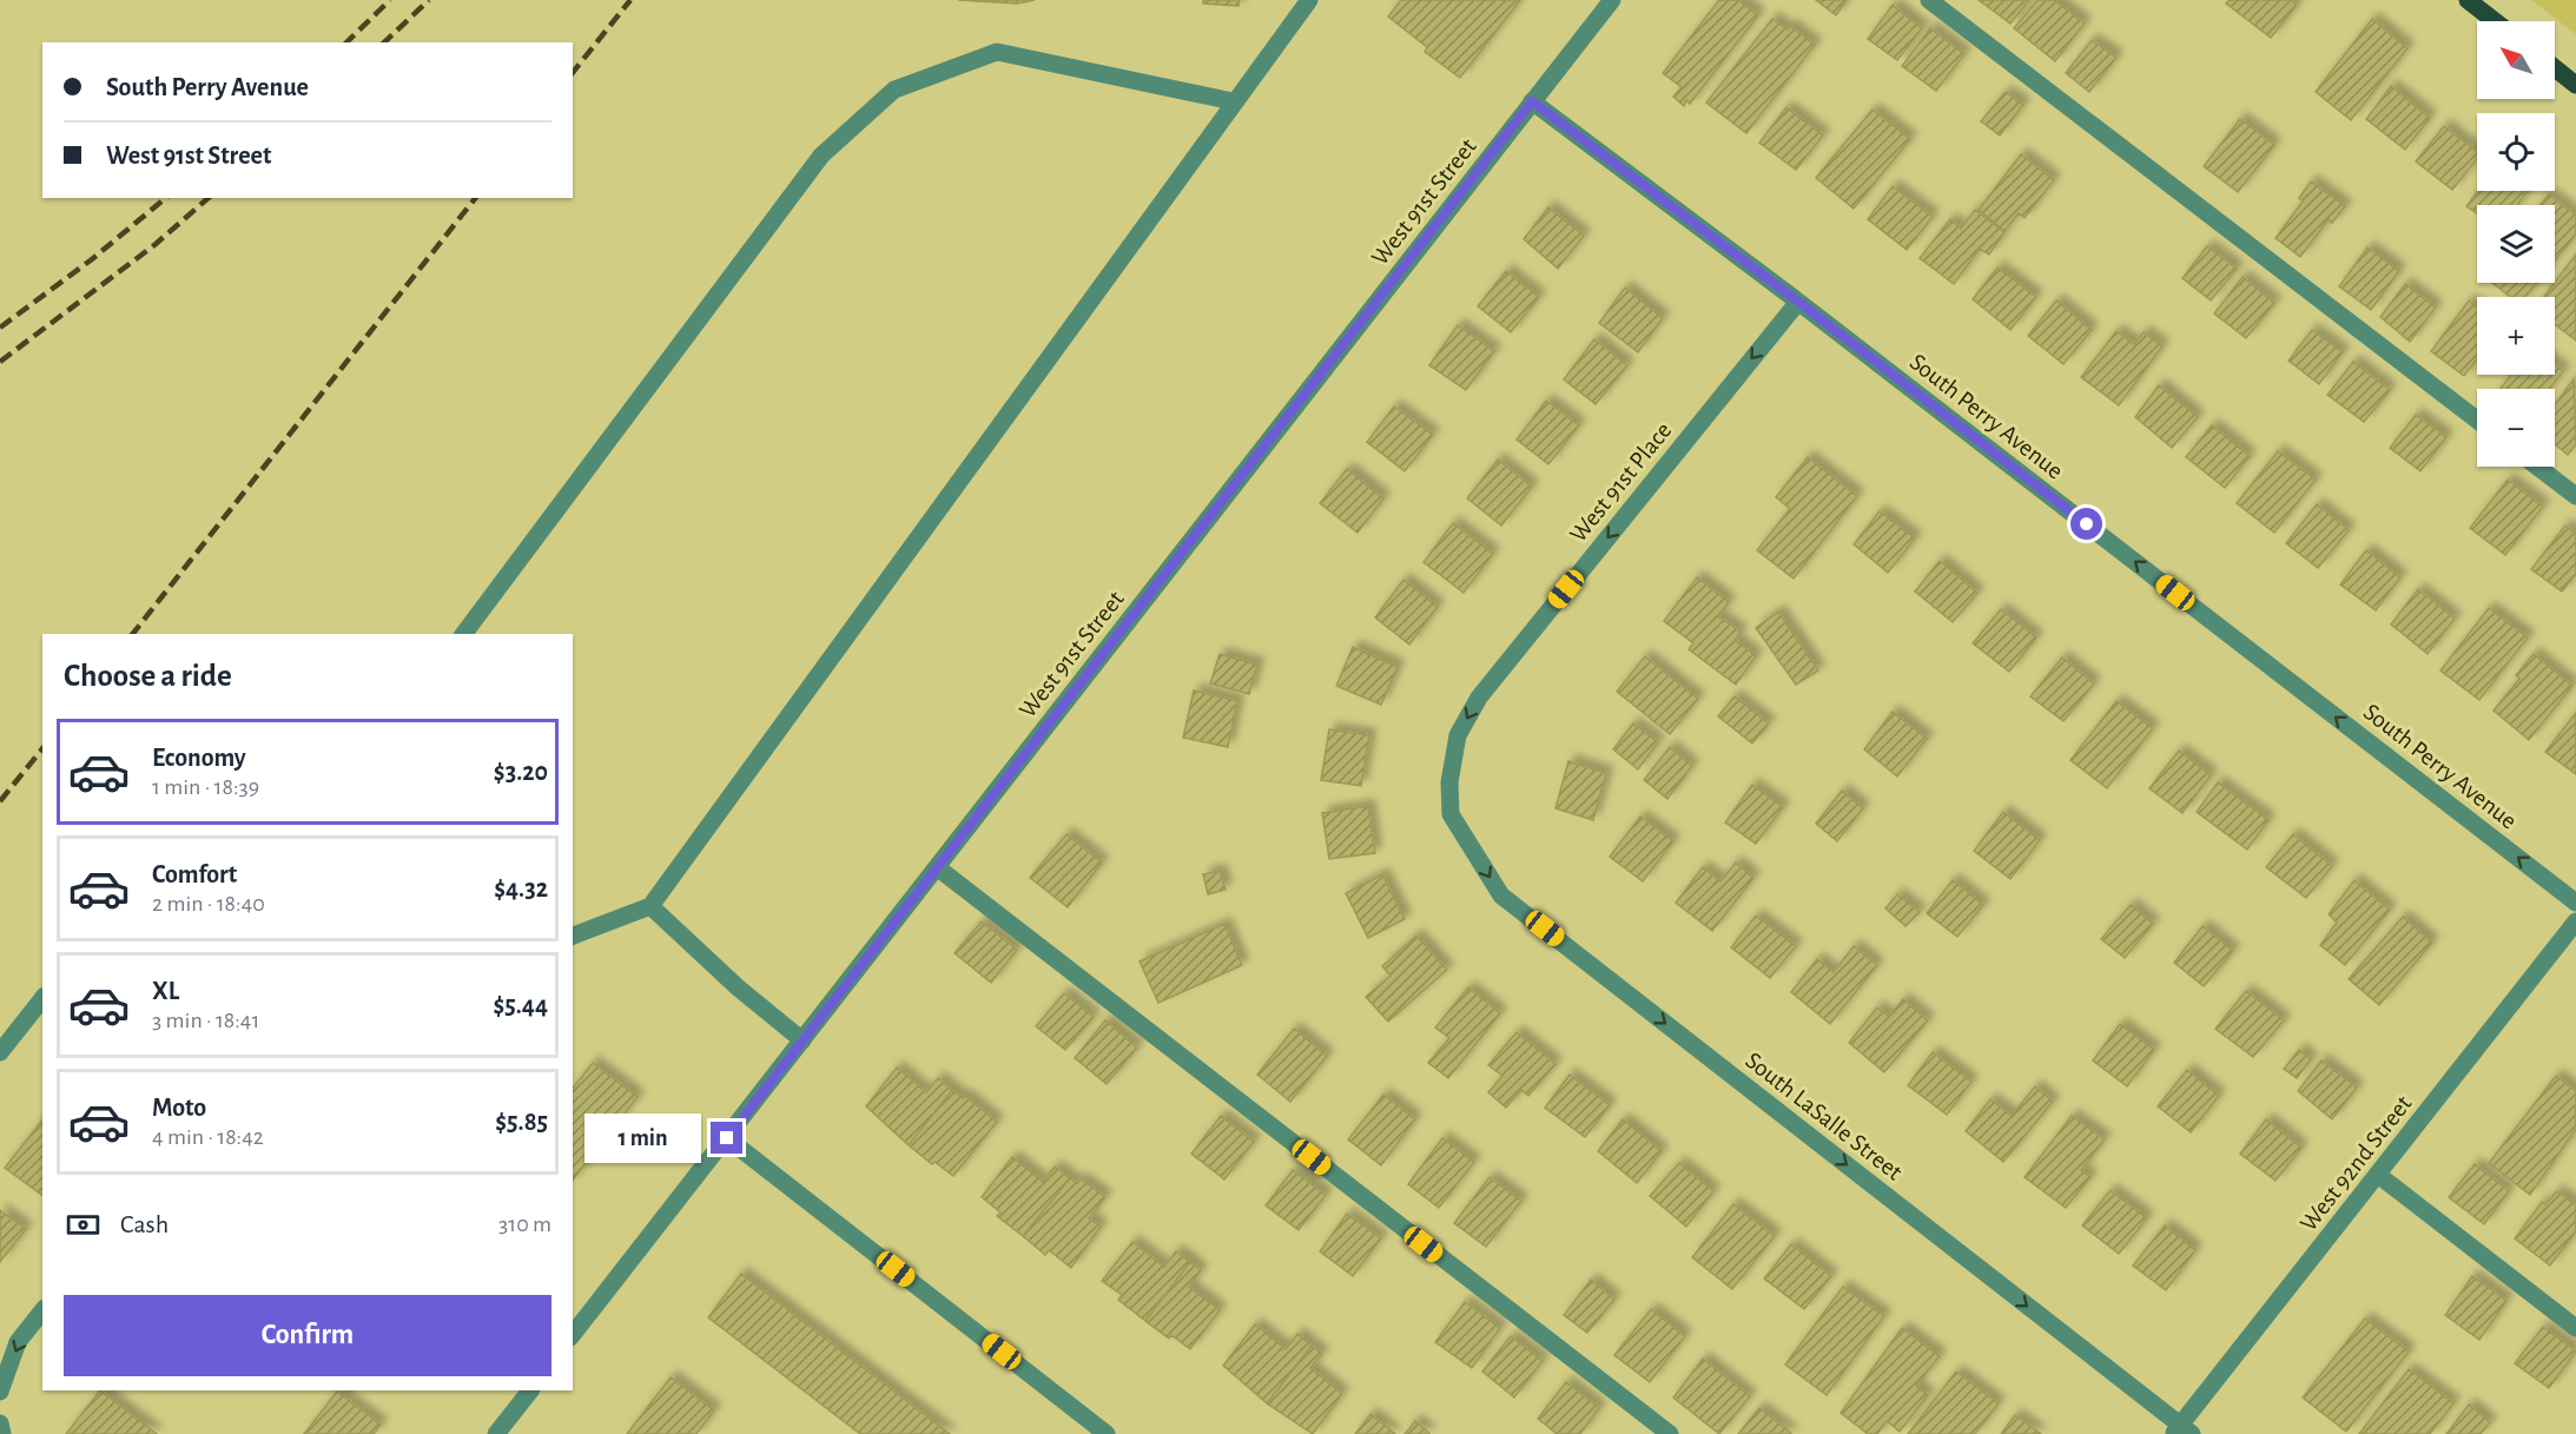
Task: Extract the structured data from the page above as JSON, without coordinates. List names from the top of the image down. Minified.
{"streets":{"street":["West 91st Street","South Perry Avenue","West 91st Place","South LaSalle Street","West 92nd Street"]},"crossings":[["West 91st Street","South Perry Avenue"],["South Perry Avenue","West 91st Place"],["West 91st Place","South LaSalle Street"],["South LaSalle Street","West 92nd Street"]],"one_way":["South Perry Avenue","West 91st Place","South LaSalle Street"],"north":"top left","page":{"map_buttons":["+","−"],"banner":["South Perry Avenue","West 91st Street"],"heading":"Choose a ride","list":[{"name":"Economy","note":"1 min · 18:39","value":"$3.20"},{"name":"Comfort","note":"2 min · 18:40","value":"$4.32"},{"name":"XL","note":"3 min · 18:41","value":"$5.44"},{"name":"Moto","note":"4 min · 18:42","value":"$5.85"}],"bubble":"1 min","pay":["Cash","310 m"],"buttons":"Confirm"}}
